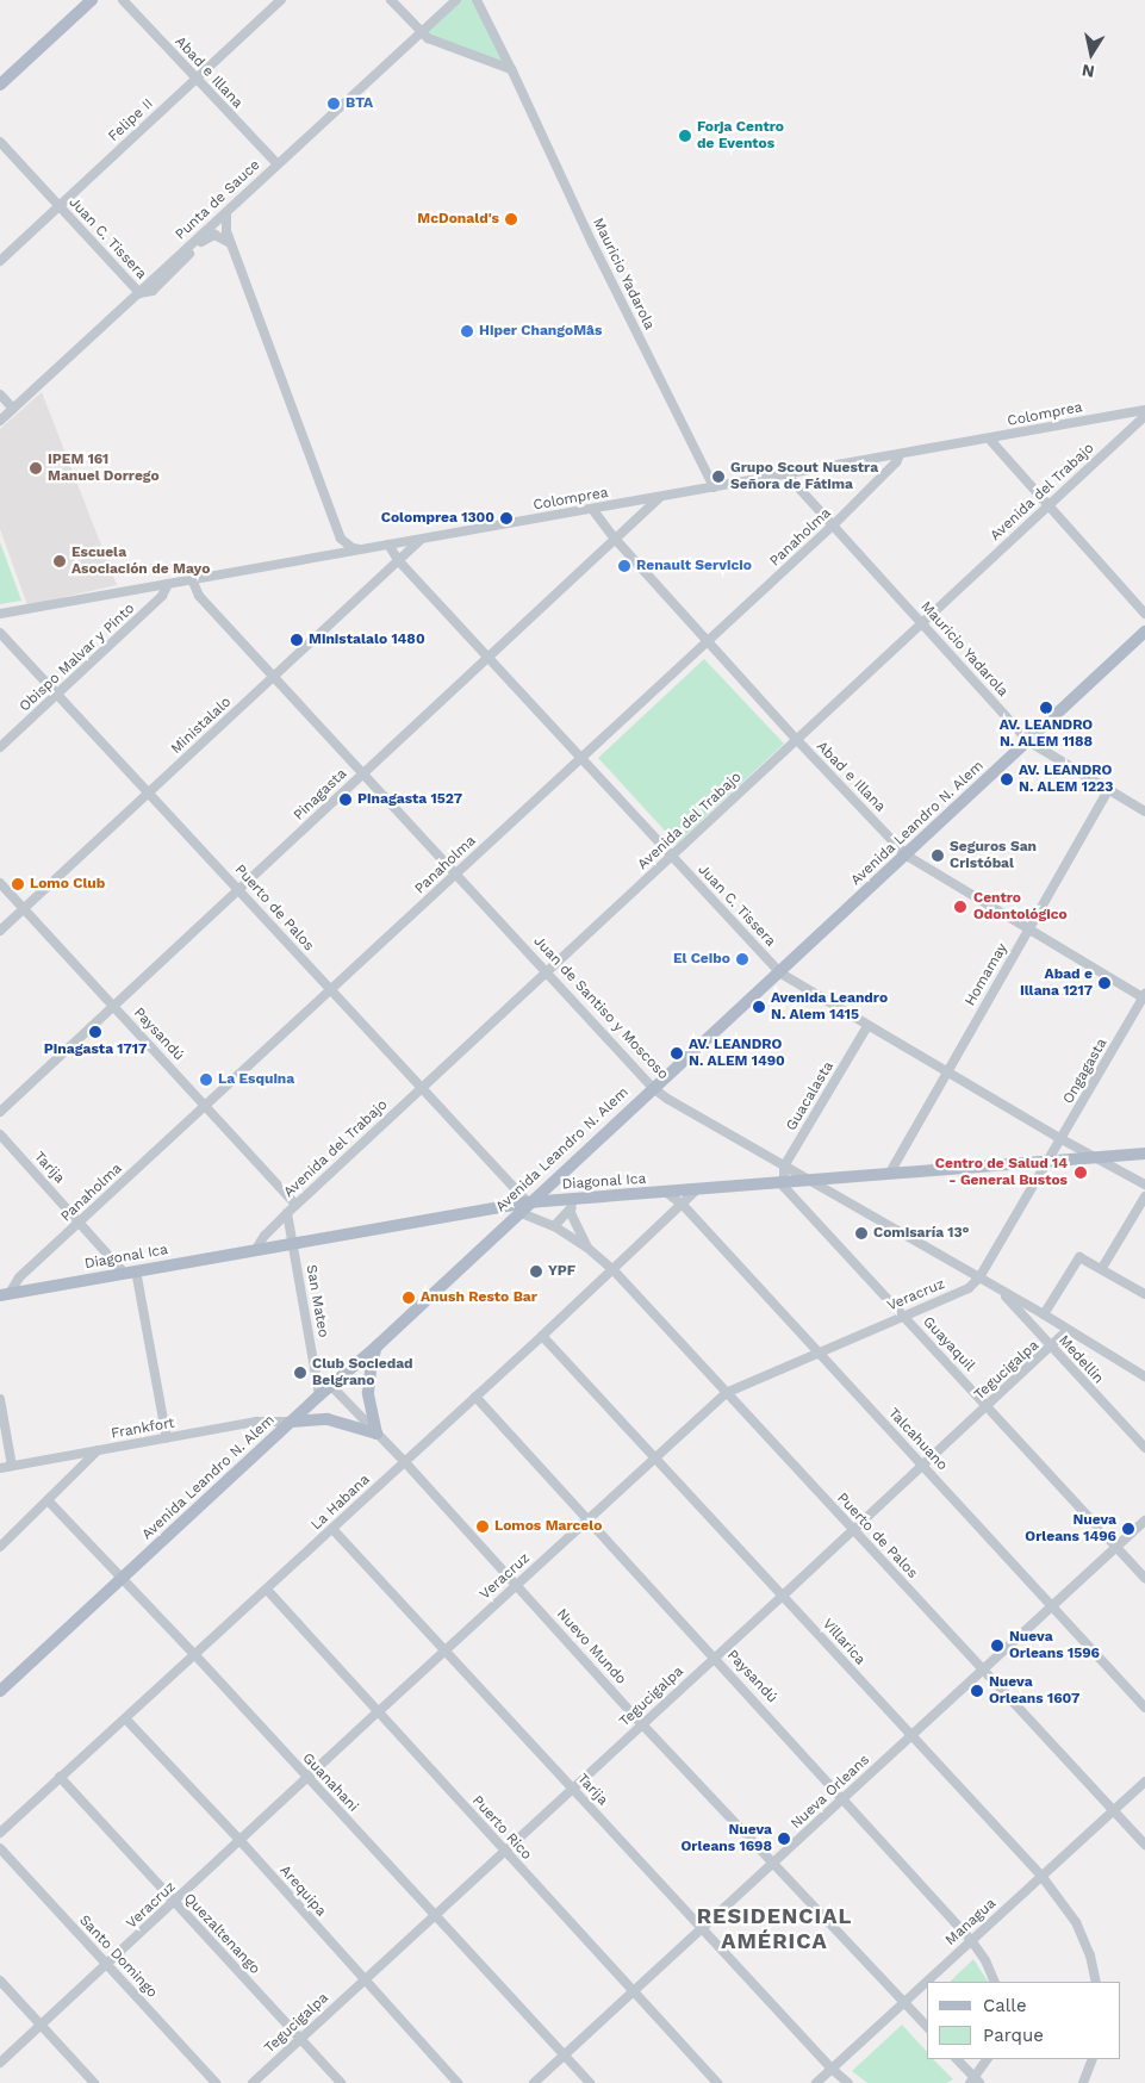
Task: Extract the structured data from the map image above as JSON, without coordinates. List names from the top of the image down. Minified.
{"streets":{"main road":["Avenida Leandro N. Alem","Diagonal Ica"],"street":["Abad e Illana","Felipe II","Punta de Sauce","Juan C. Tissera","Mauricio Yadarola","Colomprea","Avenida del Trabajo","Panaholma","Obispo Malvar y Pinto","Ministalalo","Pinagasta","Puerto de Palos","Homamay","Juan de Santiso y Moscoso","Paysandú","Ongagasta","Guacalasta","Tarija","Veracruz","San Mateo","Guayaquil","Medellin","Tegucigalpa","Frankfort","Talcahuano","La Habana","Villarica","Nuevo Mundo","Guanahani","Nueva Orleans","Puerto Rico","Arequipa","Managua","Quezaltenango","Santo Domingo"]},"crossings":[["Abad e Illana","Felipe II"],["Abad e Illana","Punta de Sauce"],["Abad e Illana","Colomprea"],["Abad e Illana","Avenida del Trabajo"],["Abad e Illana","Panaholma"],["Abad e Illana","Pinagasta"],["Abad e Illana","Avenida Leandro N. Alem"],["Abad e Illana","Homamay"],["Abad e Illana","Ongagasta"],["Felipe II","Juan C. Tissera"],["Punta de Sauce","Juan C. Tissera"],["Juan C. Tissera","Colomprea"],["Juan C. Tissera","Avenida del Trabajo"],["Juan C. Tissera","Panaholma"],["Juan C. Tissera","Ministalalo"],["Juan C. Tissera","Pinagasta"],["Juan C. Tissera","Avenida Leandro N. Alem"],["Juan C. Tissera","Homamay"],["Juan C. Tissera","Ongagasta"],["Juan C. Tissera","Guacalasta"],["Juan C. Tissera","Diagonal Ica"],["Mauricio Yadarola","Colomprea"],["Mauricio Yadarola","Avenida del Trabajo"],["Mauricio Yadarola","Panaholma"],["Mauricio Yadarola","Avenida Leandro N. Alem"],["Mauricio Yadarola","Homamay"],["Colomprea","Panaholma"],["Colomprea","Obispo Malvar y Pinto"],["Colomprea","Ministalalo"],["Colomprea","Pinagasta"],["Colomprea","Juan de Santiso y Moscoso"],["Avenida del Trabajo","Puerto de Palos"],["Avenida del Trabajo","Juan de Santiso y Moscoso"],["Avenida del Trabajo","Paysandú"],["Avenida del Trabajo","Diagonal Ica"],["Avenida del Trabajo","San Mateo"],["Panaholma","Puerto de Palos"],["Panaholma","Juan de Santiso y Moscoso"],["Panaholma","Paysandú"],["Panaholma","Tarija"],["Panaholma","Diagonal Ica"],["Obispo Malvar y Pinto","Puerto de Palos"],["Ministalalo","Puerto de Palos"],["Ministalalo","Juan de Santiso y Moscoso"],["Ministalalo","Paysandú"],["Pinagasta","Puerto de Palos"],["Pinagasta","Juan de Santiso y Moscoso"],["Pinagasta","Paysandú"],["Avenida Leandro N. Alem","Puerto de Palos"],["Avenida Leandro N. Alem","Juan de Santiso y Moscoso"],["Avenida Leandro N. Alem","Diagonal Ica"],["Avenida Leandro N. Alem","San Mateo"],["Avenida Leandro N. Alem","Frankfort"],["Avenida Leandro N. Alem","Nuevo Mundo"],["Avenida Leandro N. Alem","Guanahani"],["Puerto de Palos","Diagonal Ica"],["Puerto de Palos","Veracruz"],["Puerto de Palos","Tegucigalpa"],["Puerto de Palos","La Habana"],["Puerto de Palos","Nueva Orleans"],["Puerto de Palos","Managua"],["Homamay","Diagonal Ica"],["Juan de Santiso y Moscoso","Guacalasta"],["Juan de Santiso y Moscoso","Diagonal Ica"],["Juan de Santiso y Moscoso","Veracruz"],["Juan de Santiso y Moscoso","Medellin"],["Juan de Santiso y Moscoso","Tegucigalpa"],["Paysandú","Veracruz"],["Paysandú","Tegucigalpa"],["Paysandú","La Habana"],["Paysandú","Nueva Orleans"],["Paysandú","Managua"],["Ongagasta","Diagonal Ica"],["Ongagasta","Veracruz"],["Tarija","Diagonal Ica"],["Tarija","Veracruz"],["Tarija","Tegucigalpa"],["Tarija","La Habana"],["Tarija","Nueva Orleans"],["Tarija","Managua"],["Diagonal Ica","Veracruz"],["Diagonal Ica","San Mateo"],["Diagonal Ica","Guayaquil"],["Diagonal Ica","Talcahuano"],["Diagonal Ica","La Habana"],["Veracruz","Guayaquil"],["Veracruz","Talcahuano"],["Veracruz","Villarica"],["Veracruz","Nuevo Mundo"],["Veracruz","Guanahani"],["Veracruz","Puerto Rico"],["Veracruz","Arequipa"],["Veracruz","Quezaltenango"],["Veracruz","Santo Domingo"],["Guayaquil","Tegucigalpa"],["Guayaquil","Nueva Orleans"],["Medellin","Tegucigalpa"],["Tegucigalpa","Talcahuano"],["Tegucigalpa","Villarica"],["Tegucigalpa","Nuevo Mundo"],["Tegucigalpa","Guanahani"],["Tegucigalpa","Puerto Rico"],["Tegucigalpa","Arequipa"],["Tegucigalpa","Quezaltenango"],["Talcahuano","La Habana"],["Talcahuano","Nueva Orleans"],["La Habana","Villarica"],["La Habana","Nuevo Mundo"],["La Habana","Guanahani"],["La Habana","Puerto Rico"],["La Habana","Arequipa"],["La Habana","Quezaltenango"],["Villarica","Nueva Orleans"],["Villarica","Managua"],["Nuevo Mundo","Nueva Orleans"],["Nuevo Mundo","Managua"],["Guanahani","Nueva Orleans"],["Nueva Orleans","Puerto Rico"]],"districts":["RESIDENCIAL AMÉRICA"],"places":["BTA","Forja Centro de Eventos","McDonald's","Hiper ChangoMâs","IPEM 161 Manuel Dorrego","Grupo Scout Nuestra Señora de Fátima","Colomprea 1300","Escuela Asociación de Mayo","Renault Servicio","Ministalalo 1480","AV. LEANDRO N. ALEM 1188","AV. LEANDRO N. ALEM 1223","Pinagasta 1527","Seguros San Cristóbal","Lomo Club","Centro Odontológico","El Ceibo","Abad e Illana 1217","Avenida Leandro N. Alem 1415","Pinagasta 1717","AV. LEANDRO N. ALEM 1490","La Esquina","Centro de Salud 14 - General Bustos","Comisaría 13°","YPF","Anush Resto Bar","Club Sociedad Belgrano","Lomos Marcelo","Nueva Orleans 1496","Nueva Orleans 1596","Nueva Orleans 1607","Nueva Orleans 1698"],"legend":["Calle","Parque"],"north":"bottom"}
